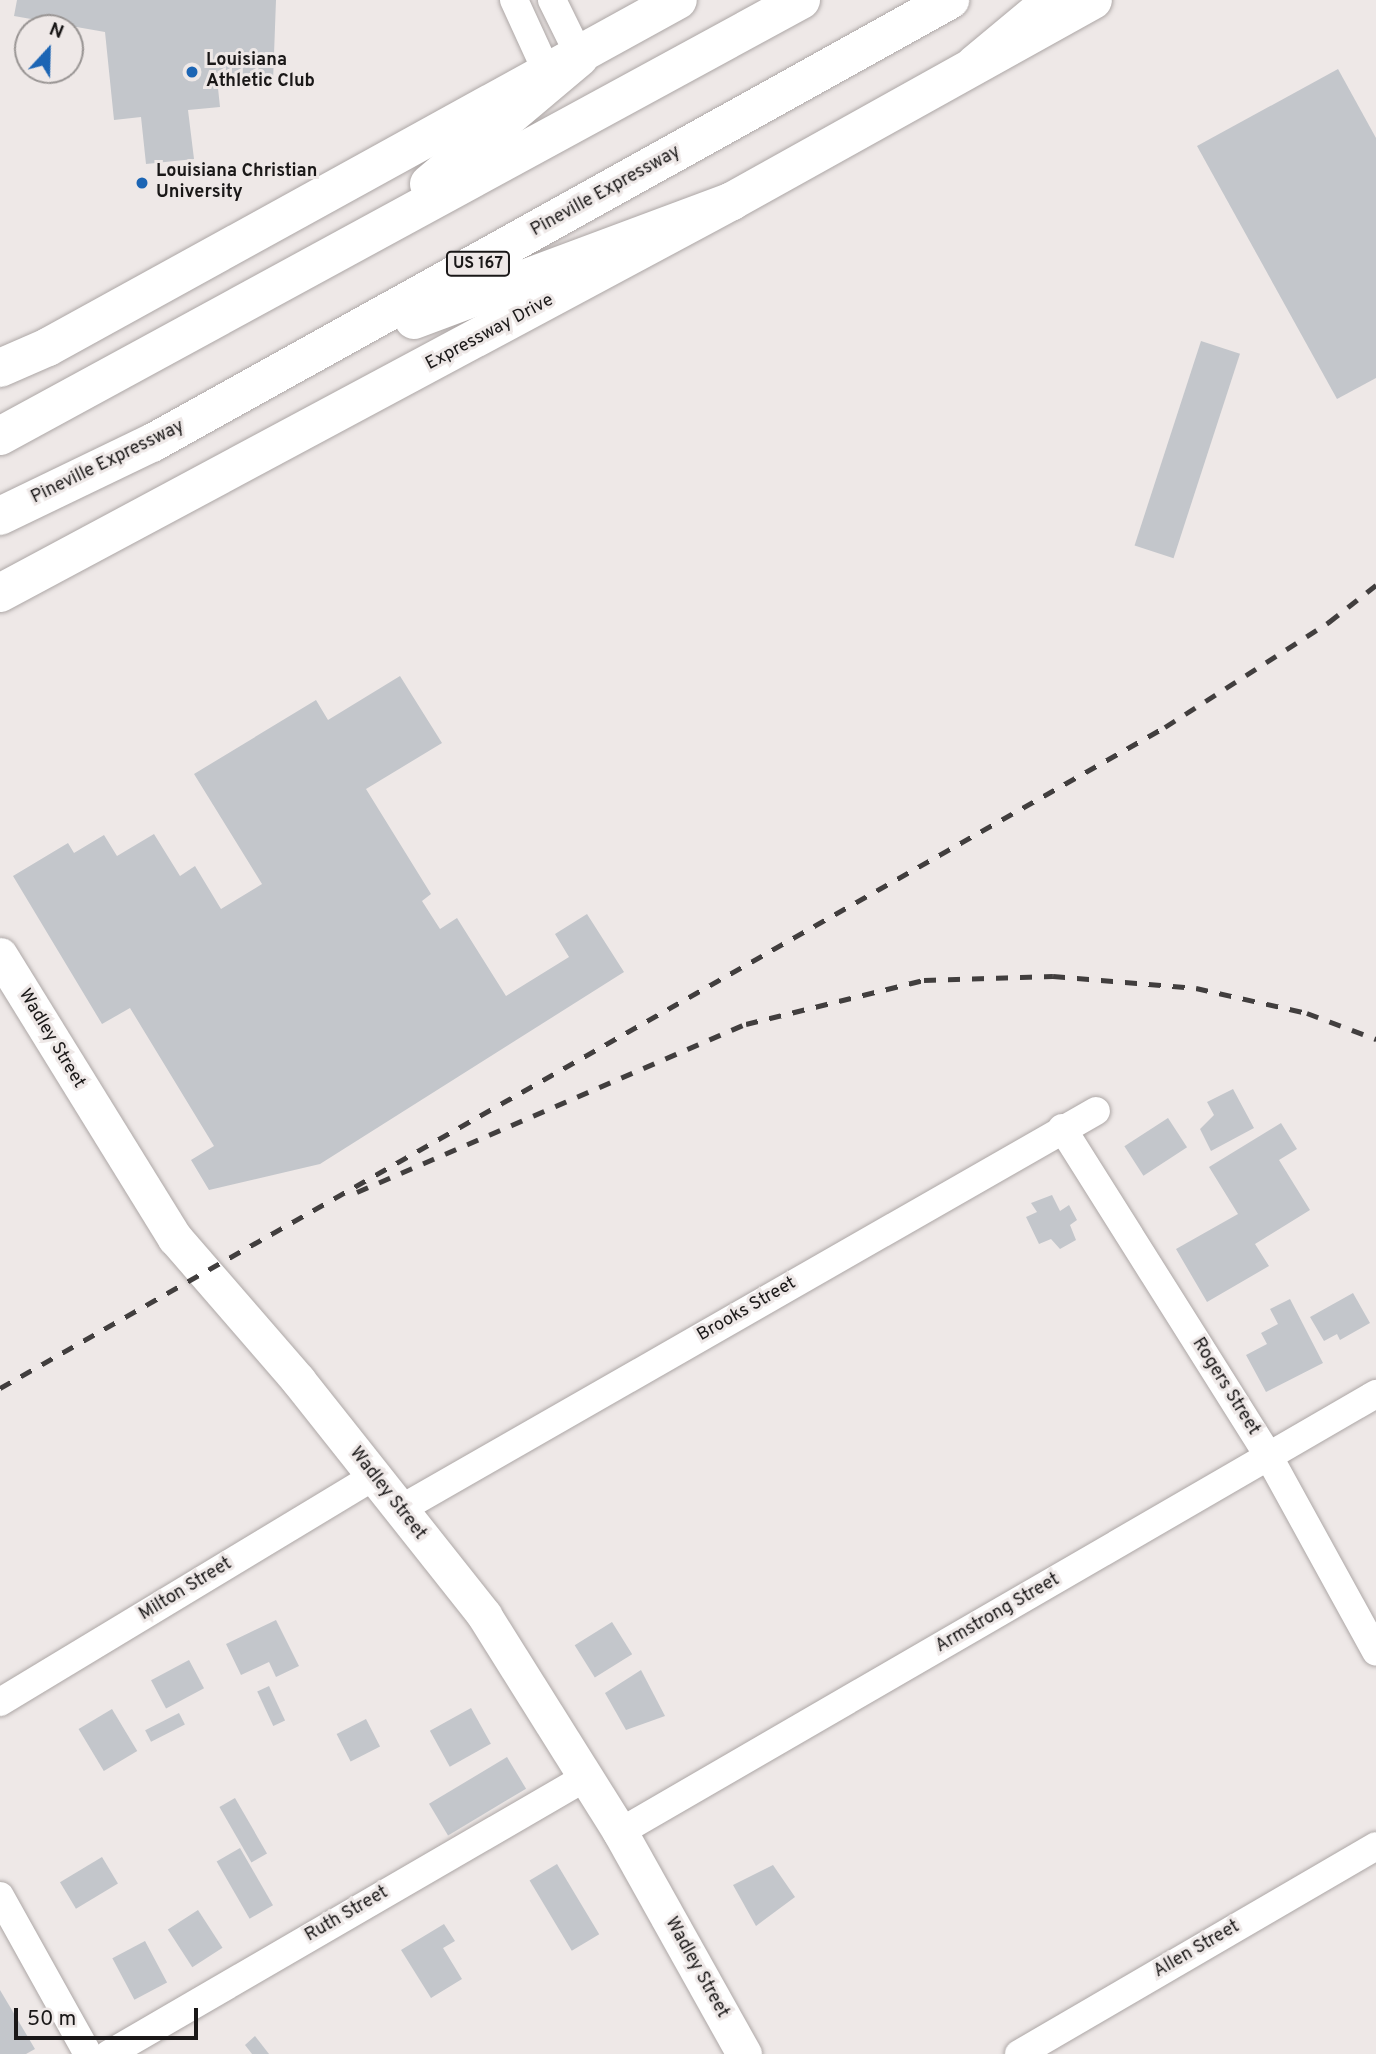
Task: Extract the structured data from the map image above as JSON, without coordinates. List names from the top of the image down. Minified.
{"streets":{"main road":["Pineville Expressway","US 167","Expressway Drive"],"street":["Wadley Street","Brooks Street","Rogers Street","Milton Street","Armstrong Street","Ruth Street","Allen Street"]},"crossings":[["Wadley Street","Brooks Street"],["Wadley Street","Milton Street"],["Wadley Street","Armstrong Street"],["Wadley Street","Ruth Street"],["Brooks Street","Rogers Street"],["Rogers Street","Armstrong Street"]],"places":["Louisiana Athletic Club","Louisiana Christian University"],"scale_bar":"50 m","north":"top"}
